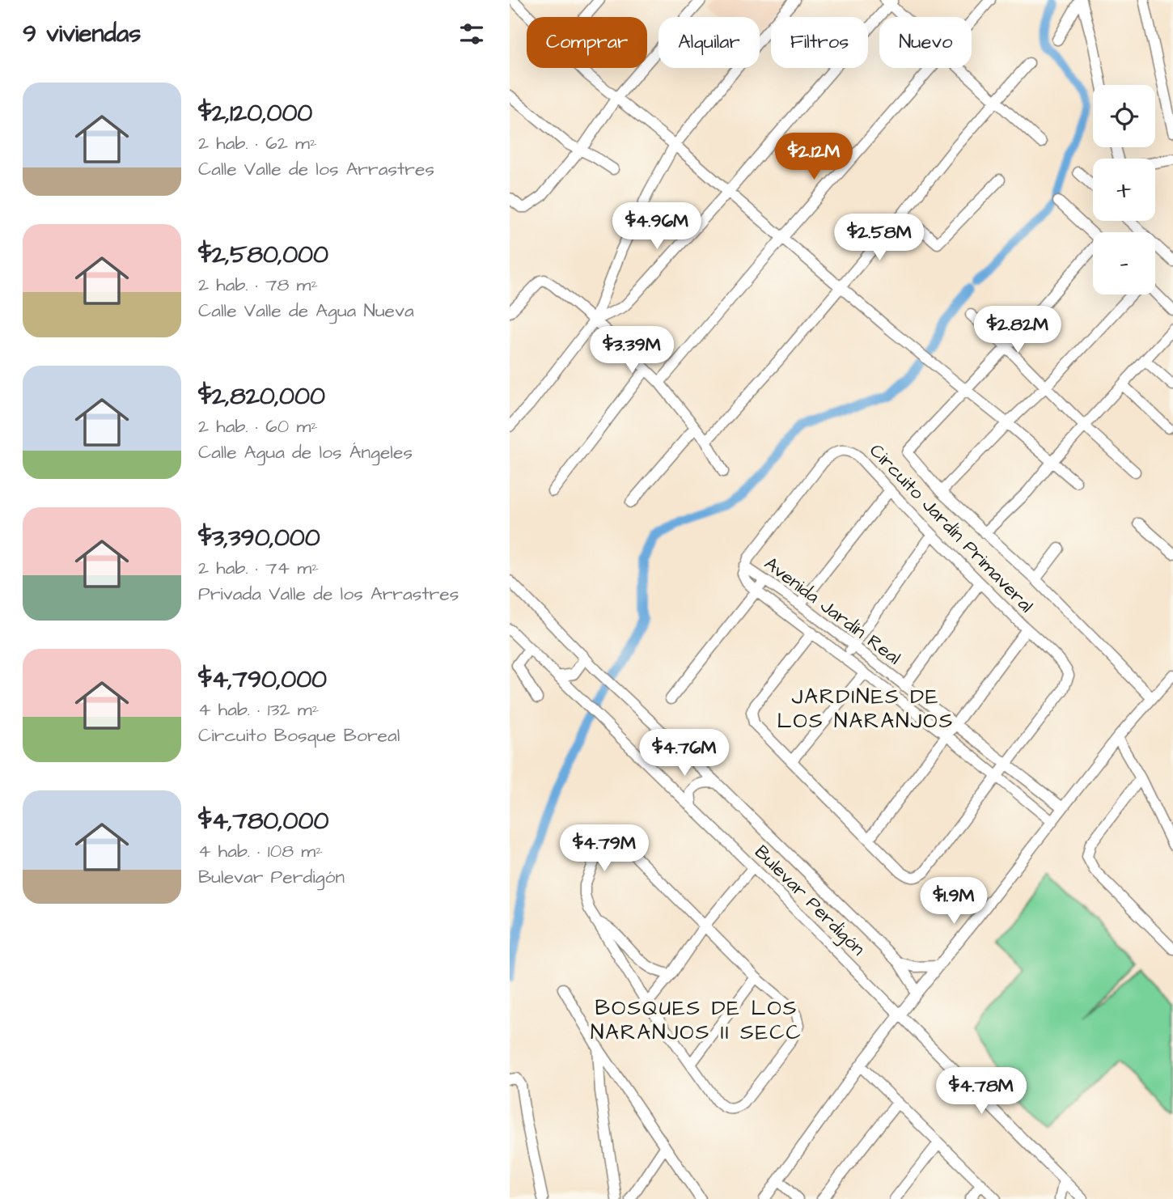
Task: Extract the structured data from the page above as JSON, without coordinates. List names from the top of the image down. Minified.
{"streets":{"street":["Circuito Jardín Primaveral","Avenida Jardín Real","Bulevar Perdigón"]},"crossings":[["Circuito Jardín Primaveral","Avenida Jardín Real"]],"districts":["JARDINES DE LOS NARANJOS","BOSQUES DE LOS NARANJOS II SECC"],"page":{"heading":"9 viviendas","chip":["Comprar","Alquilar","Filtros","Nuevo"],"list":[{"name":"$2,120,000","note":"2 hab. · 62 m² · Calle Valle de los Arrastres"},{"name":"$2,580,000","note":"2 hab. · 78 m² · Calle Valle de Agua Nueva"},{"name":"$2,820,000","note":"2 hab. · 60 m² · Calle Agua de los Ángeles"},{"name":"$3,390,000","note":"2 hab. · 74 m² · Privada Valle de los Arrastres"},{"name":"$4,790,000","note":"4 hab. · 132 m² · Circuito Bosque Boreal"},{"name":"$4,780,000","note":"4 hab. · 108 m² · Bulevar Perdigón"}],"map_buttons":["+","−"],"price":["$2.12M","$4.96M","$2.58M","$2.82M","$3.39M","$4.76M","$4.79M","$1.9M","$4.78M"]}}
